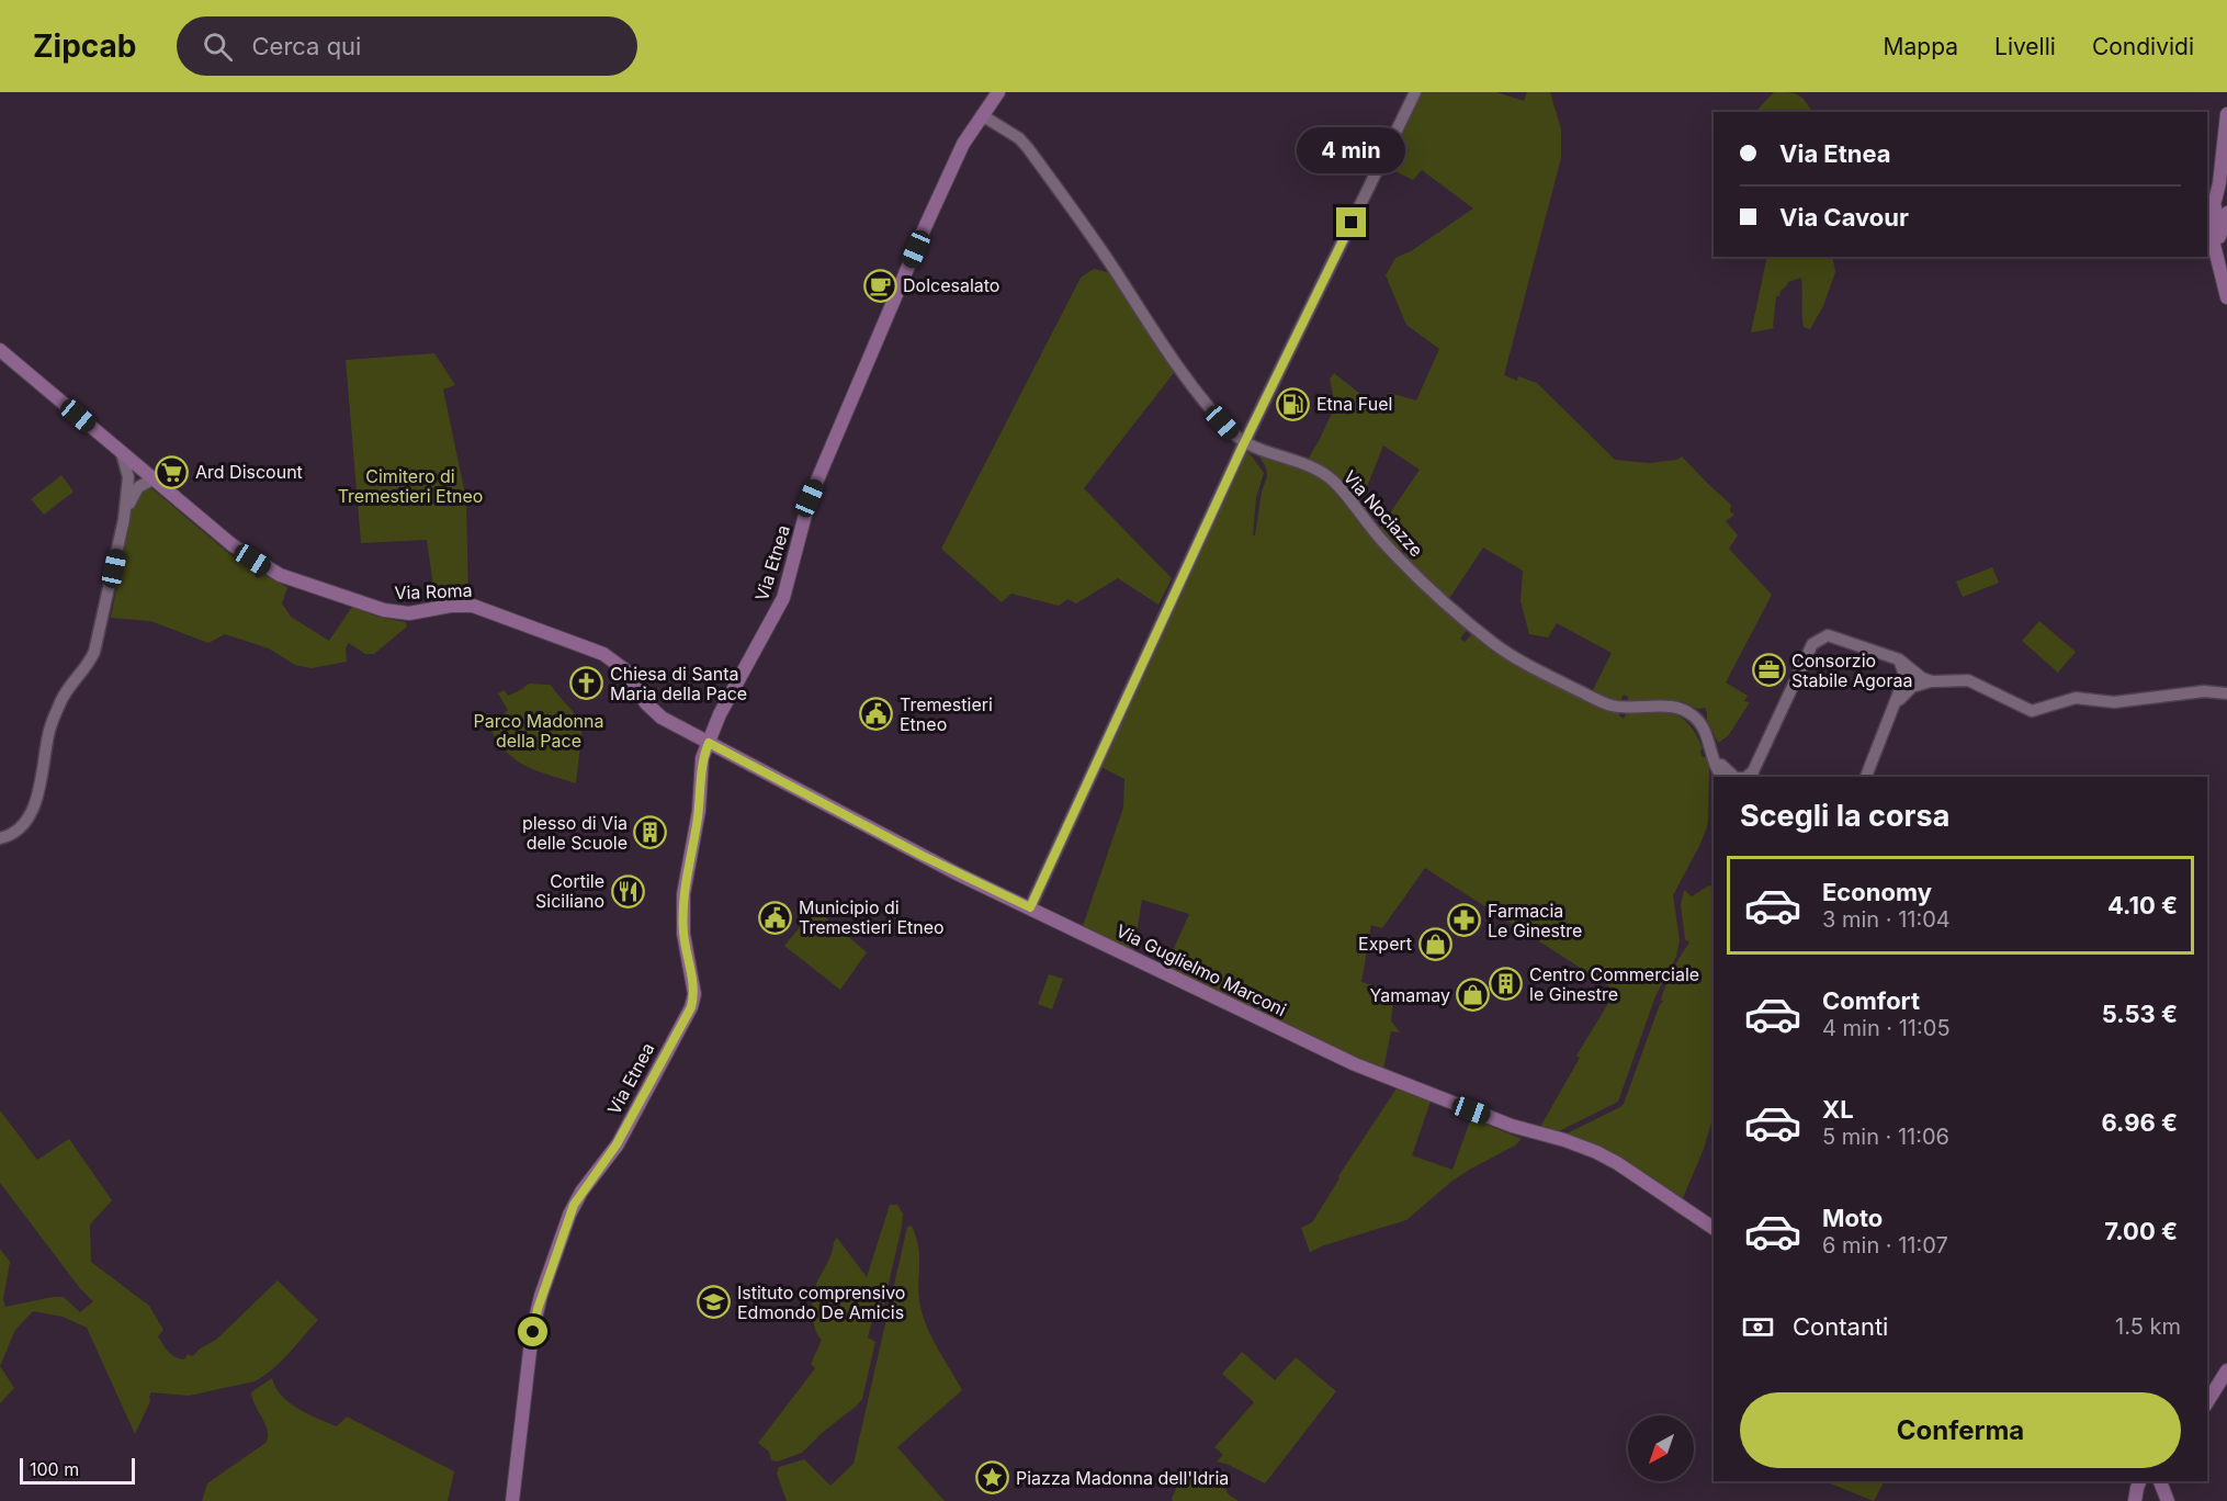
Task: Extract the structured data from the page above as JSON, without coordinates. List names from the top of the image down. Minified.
{"streets":{"main road":["Via Etnea","Via Roma","Via Guglielmo Marconi"],"street":["Via Nociazze"]},"crossings":[["Via Nociazze","Via Etnea"],["Via Etnea","Via Roma"],["Via Etnea","Via Guglielmo Marconi"],["Via Roma","Via Guglielmo Marconi"]],"parks":["Cimitero di Tremestieri Etneo","Parco Madonna della Pace"],"places":{"cafe":["Dolcesalato"],"fuel station":["Etna Fuel"],"supermarket":["Ard Discount"],"office":["Consorzio Stabile Agoraa"],"church":["Chiesa di Santa Maria della Pace"],"public building":["Tremestieri Etneo","Municipio di Tremestieri Etneo"],"building":["plesso di Via delle Scuole","Centro Commerciale le Ginestre"],"restaurant":["Cortile Siciliano"],"pharmacy":["Farmacia Le Ginestre"],"shop":["Expert","Yamamay"],"school or university":["Istituto comprensivo Edmondo De Amicis"],"place":["Piazza Madonna dell'Idria"]},"scale_bar":"100 m","north":"bottom left","page":{"header":"Zipcab","search":"Cerca qui","nav":["Mappa","Livelli","Condividi"],"banner":["Via Etnea","Via Cavour"],"bubble":"4 min","heading":"Scegli la corsa","list":[{"name":"Economy","note":"3 min · 11:04","value":"4.10 €"},{"name":"Comfort","note":"4 min · 11:05","value":"5.53 €"},{"name":"XL","note":"5 min · 11:06","value":"6.96 €"},{"name":"Moto","note":"6 min · 11:07","value":"7.00 €"}],"pay":["Contanti","1.5 km"],"buttons":"Conferma","scale":"100 m"}}
